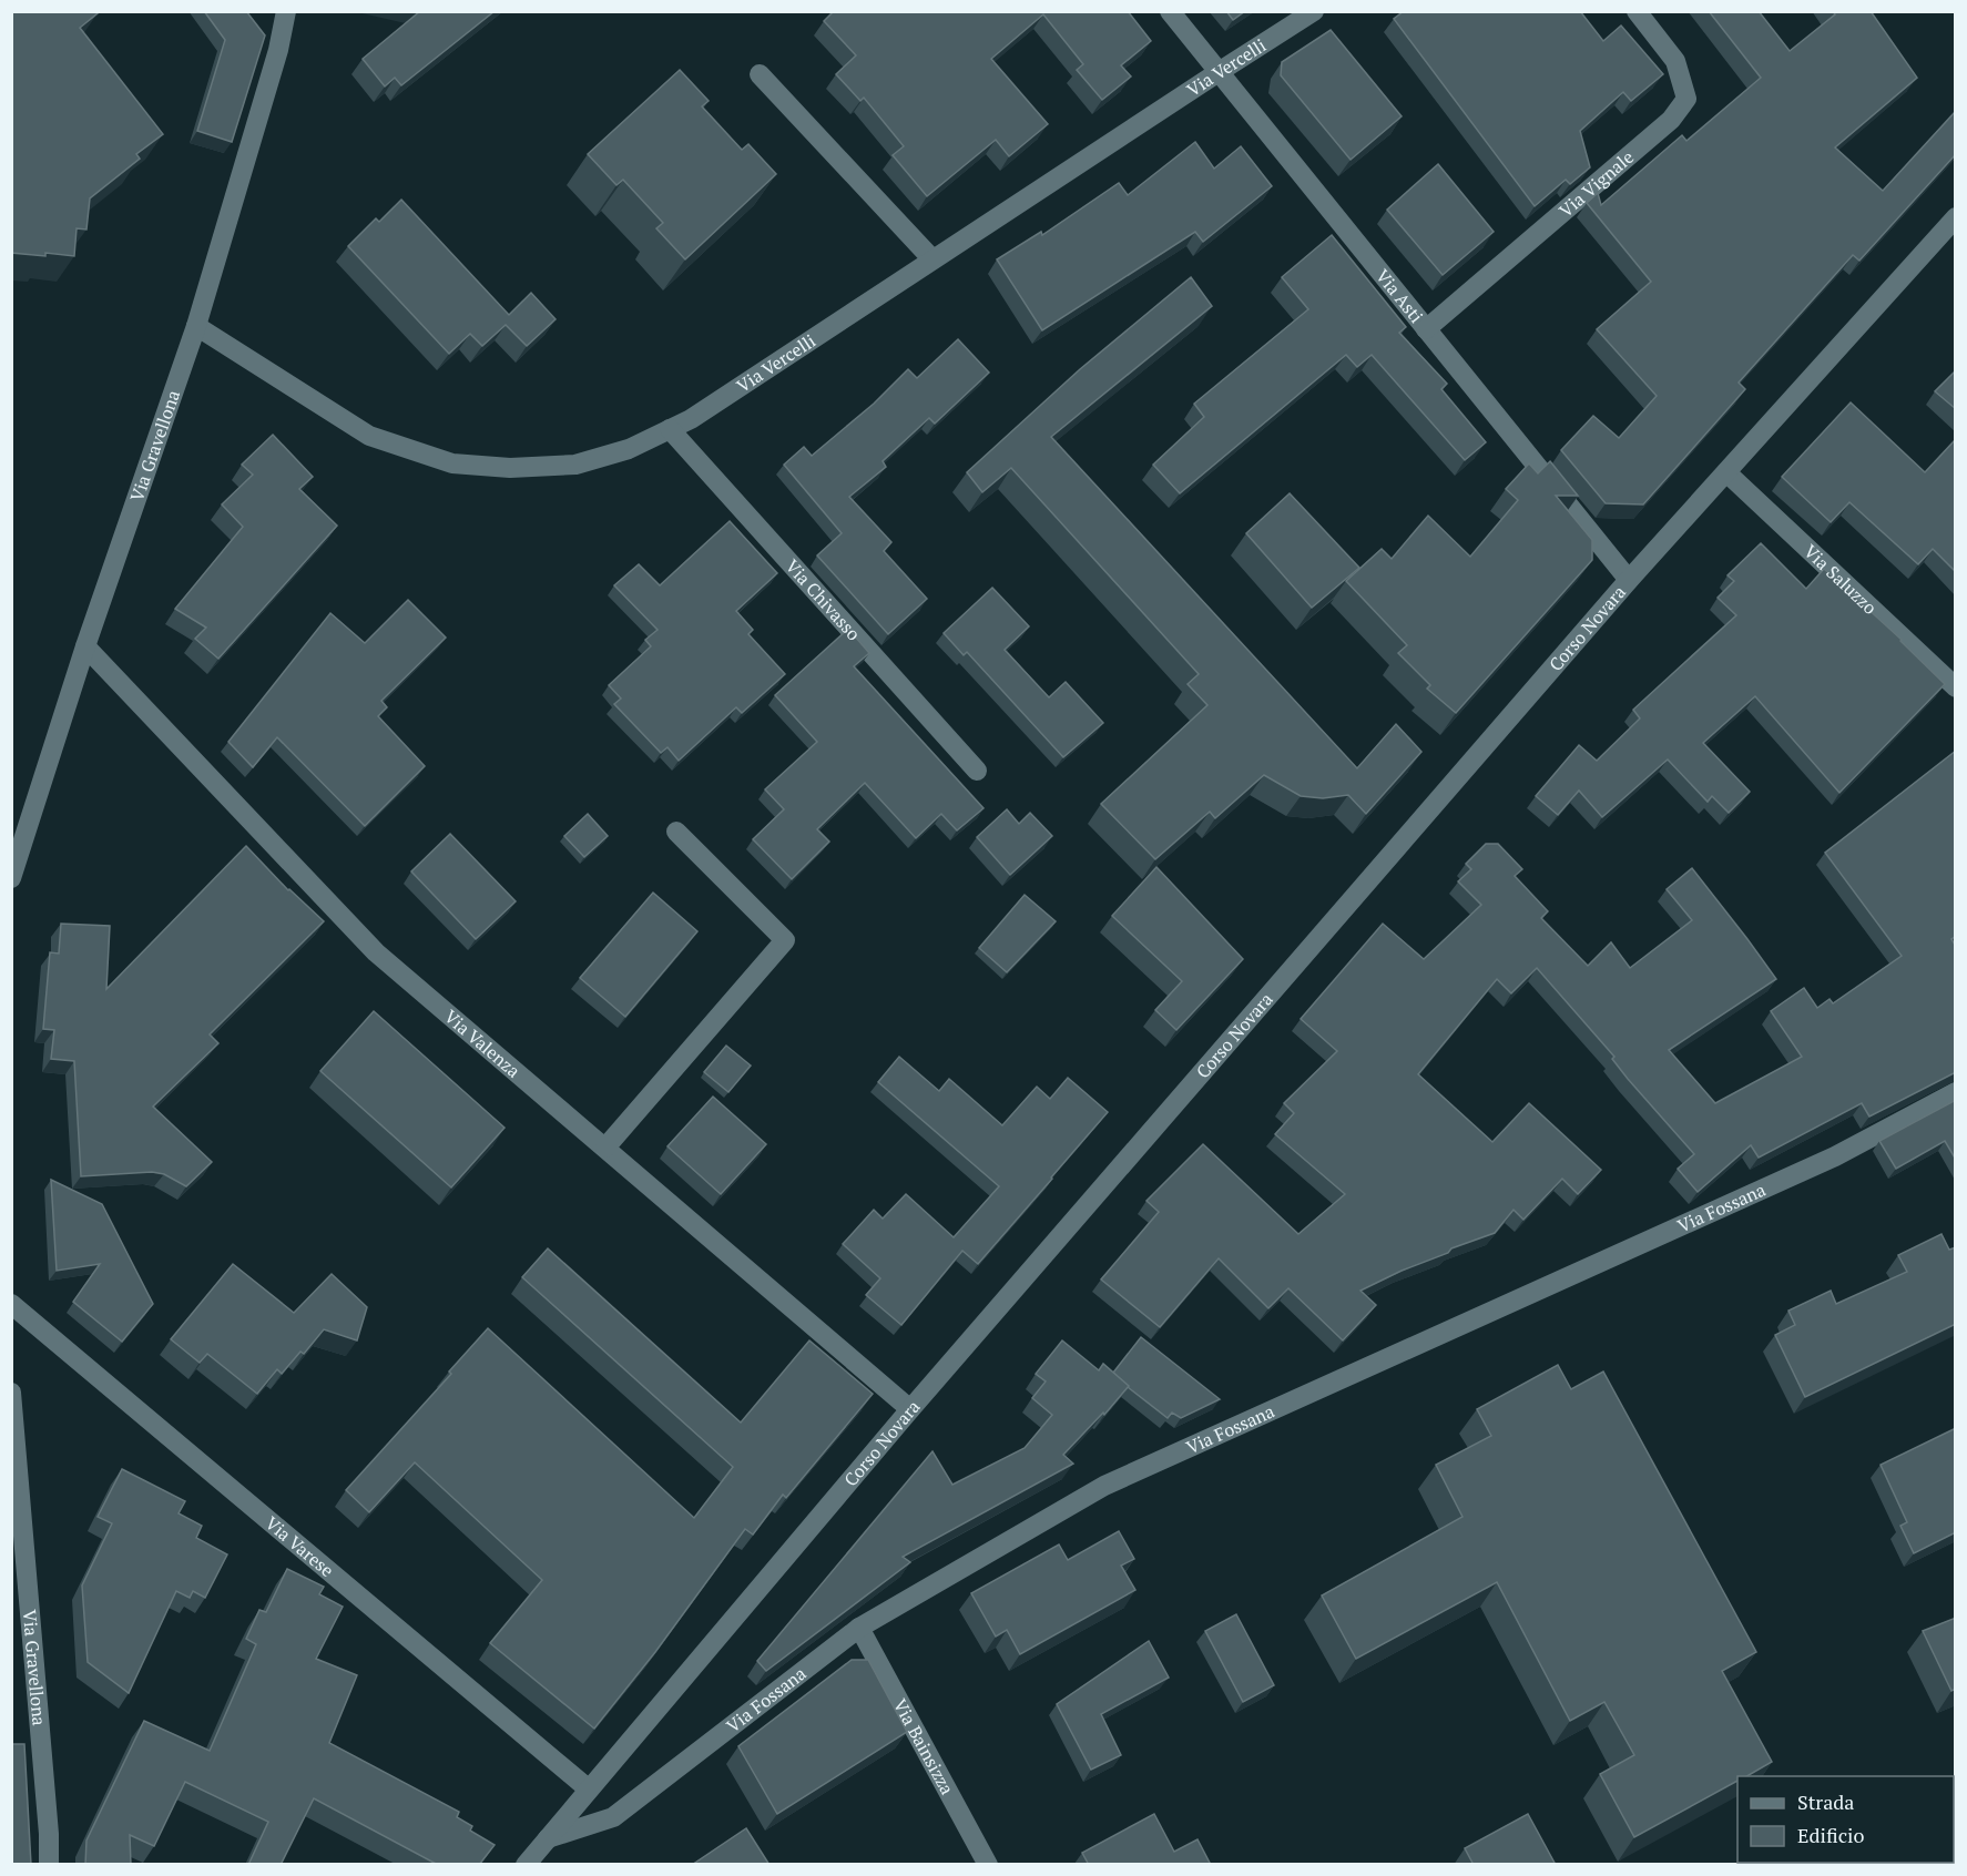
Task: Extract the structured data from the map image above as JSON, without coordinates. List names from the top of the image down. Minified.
{"streets":{"street":["Via Vercelli","Via Vignale","Via Asti","Via Gravellona","Via Saluzzo","Via Chivasso","Corso Novara","Via Valenza","Via Fossana","Via Varese","Via Bainsizza"]},"crossings":[["Via Vercelli","Via Asti"],["Via Vercelli","Via Gravellona"],["Via Vercelli","Via Chivasso"],["Via Vignale","Via Asti"],["Via Asti","Corso Novara"],["Via Gravellona","Via Valenza"],["Via Saluzzo","Corso Novara"],["Corso Novara","Via Valenza"],["Corso Novara","Via Fossana"],["Corso Novara","Via Varese"],["Via Fossana","Via Bainsizza"]],"legend":["Strada","Edificio"]}
